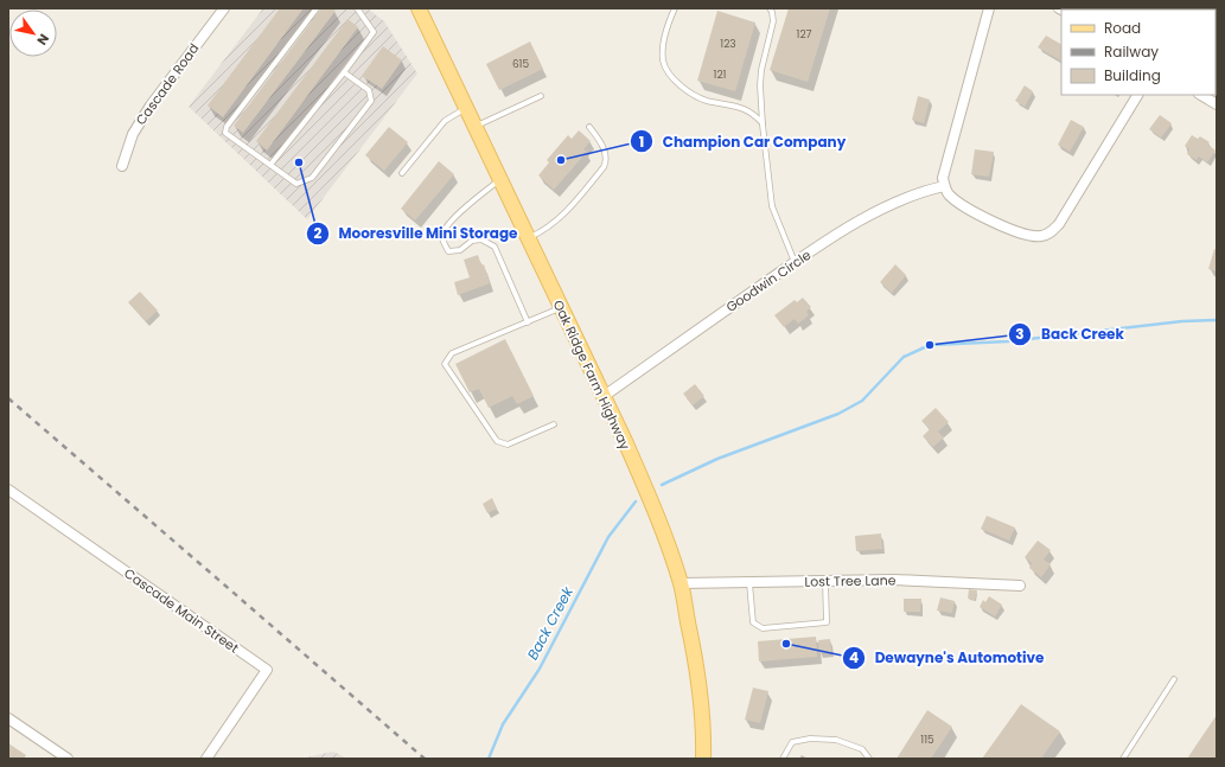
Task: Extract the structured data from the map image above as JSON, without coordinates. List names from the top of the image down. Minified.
{"streets":{"main road":["Oak Ridge Farm Highway"],"street":["Cascade Road","Goodwin Circle","Lost Tree Lane","Cascade Main Street"]},"crossings":[["Goodwin Circle","Oak Ridge Farm Highway"],["Oak Ridge Farm Highway","Lost Tree Lane"]],"water":["Back Creek"],"places":["Champion Car Company","Mooresville Mini Storage","Back Creek","Dewayne's Automotive"],"house_numbers":["127","123","615","121","115"],"legend":["Road","Railway","Building"],"north":"bottom right"}
